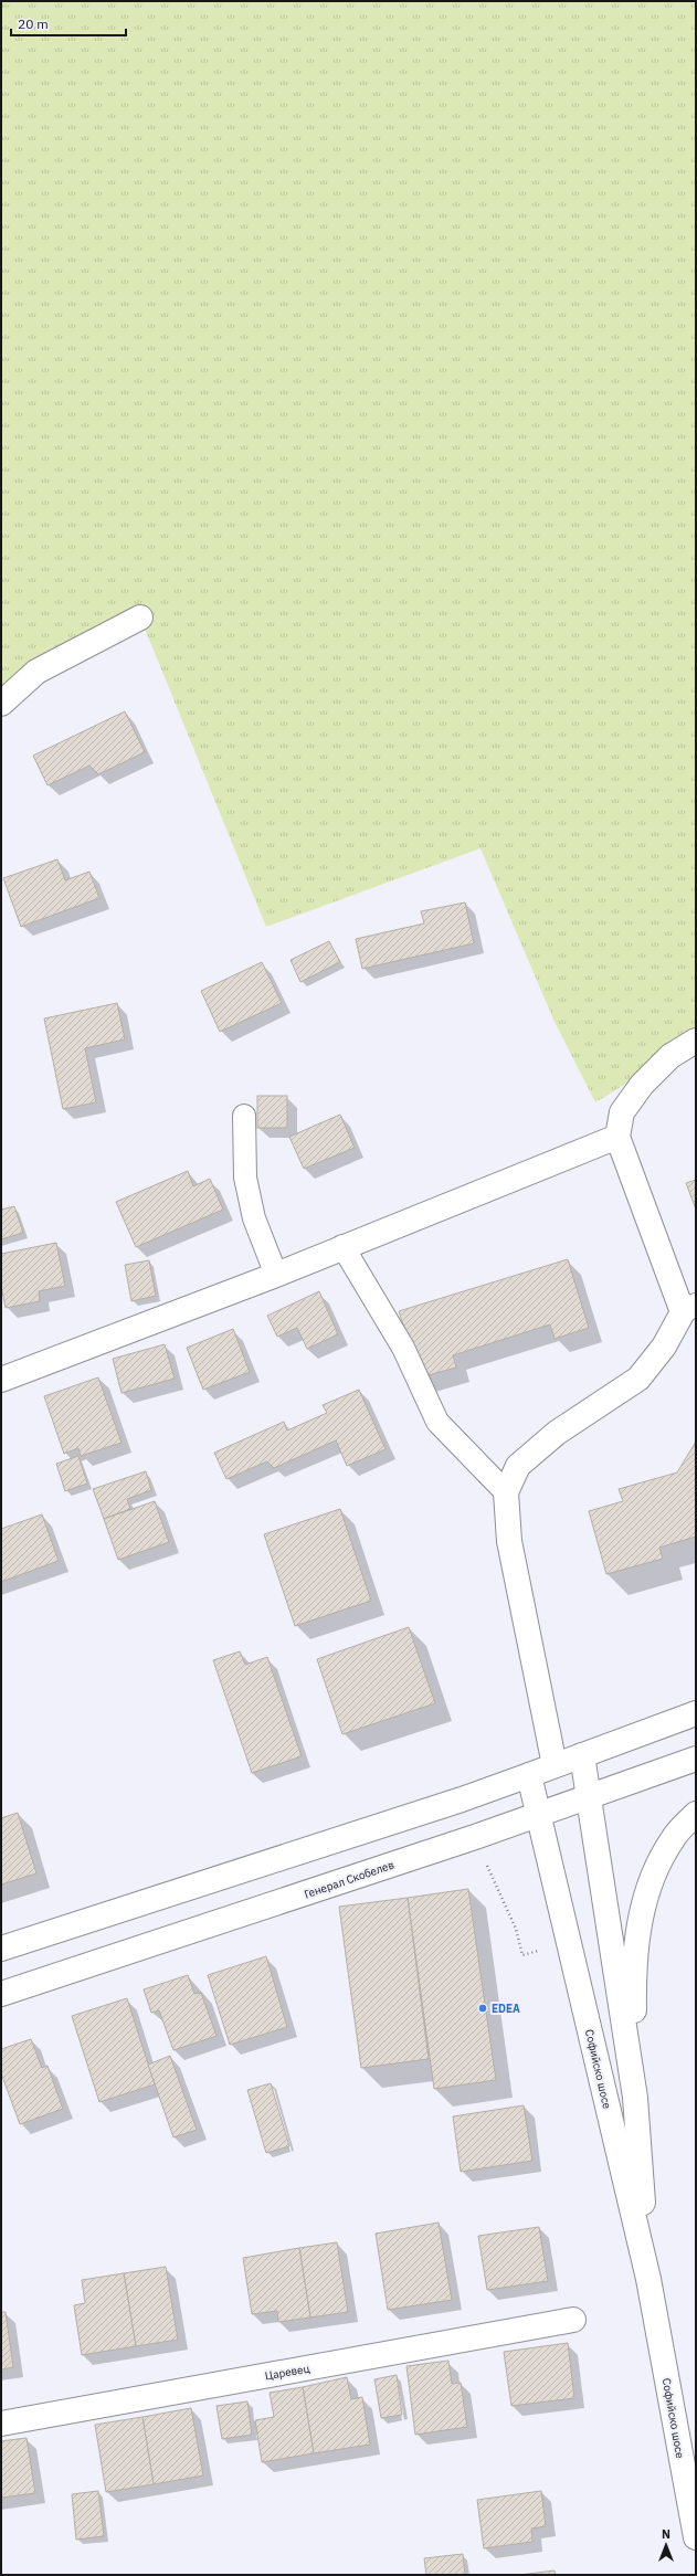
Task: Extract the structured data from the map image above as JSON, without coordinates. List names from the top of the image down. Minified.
{"streets":{"street":["Генерал Скобелев","Софийско шосе","Царевец"]},"crossings":[["Генерал Скобелев","Софийско шосе"]],"places":["EDEA"],"scale_bar":"20 m","north":"top"}
